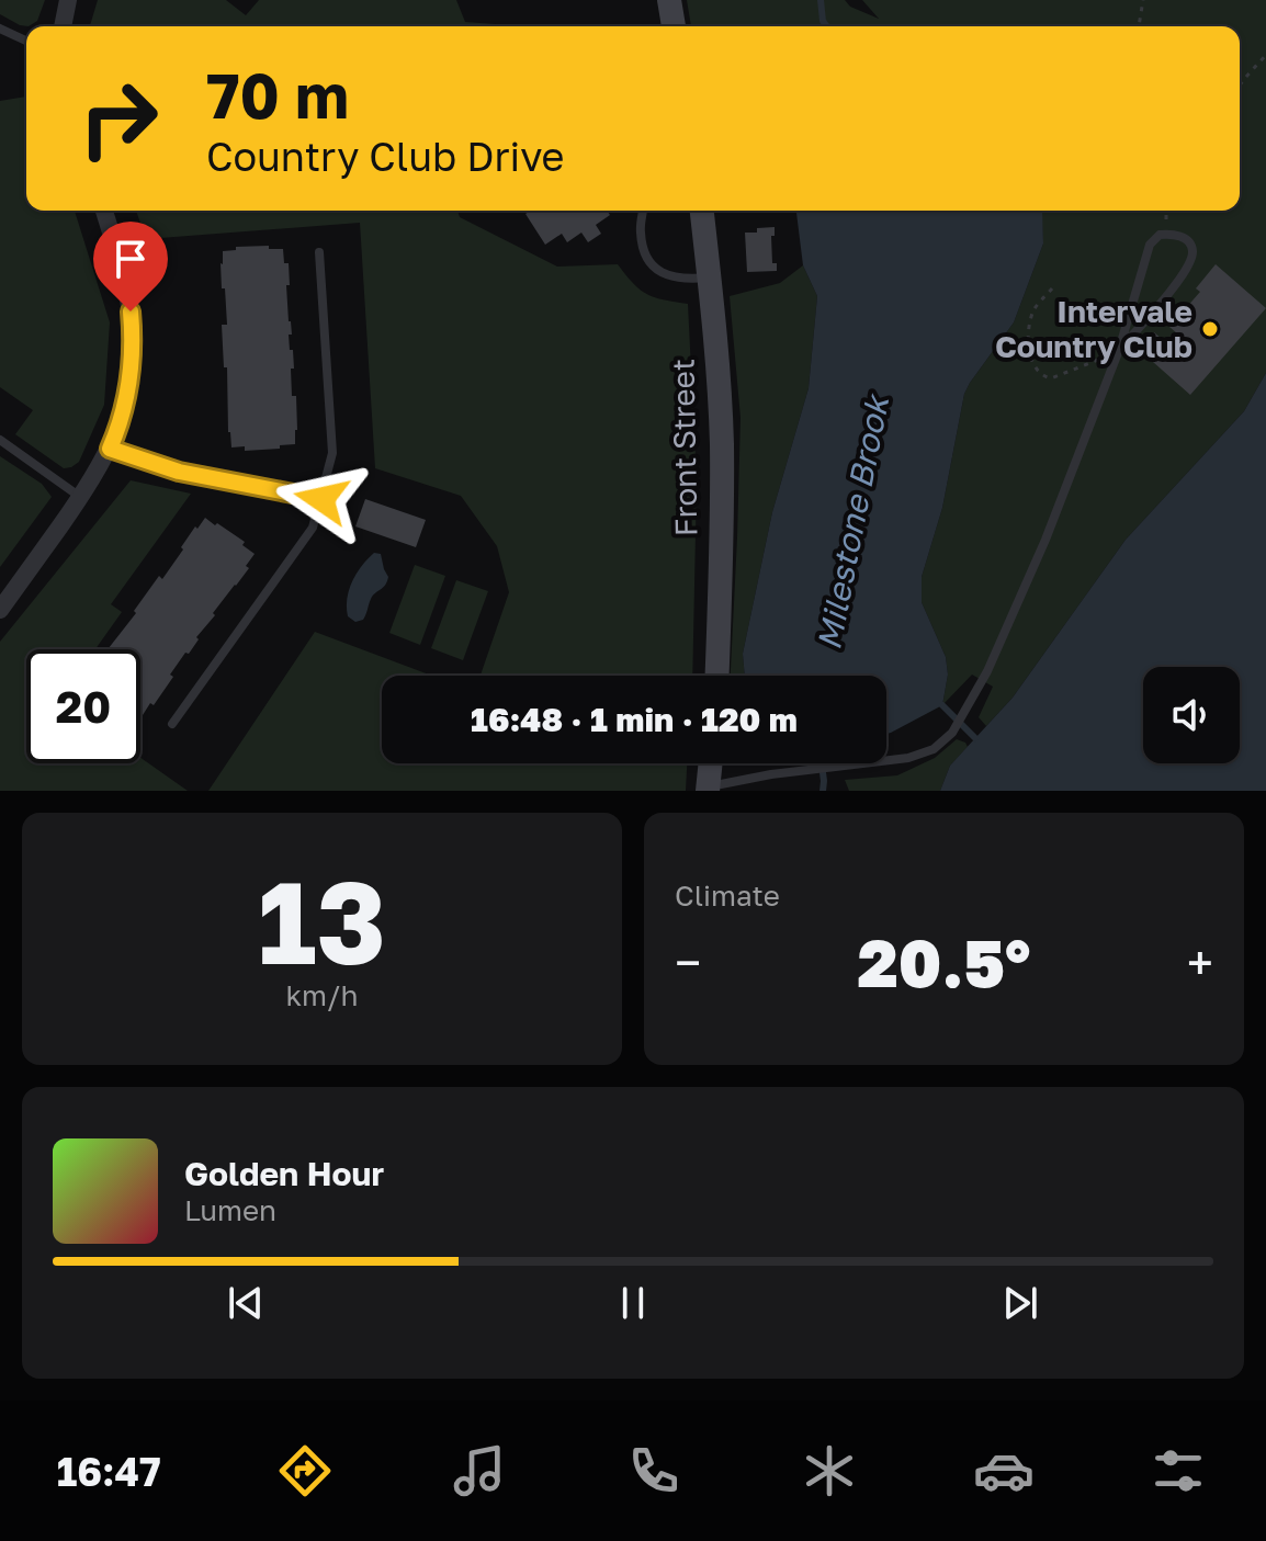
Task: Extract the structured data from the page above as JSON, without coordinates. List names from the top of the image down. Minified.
{"streets":{"main road":["Front Street"]},"water":["Milestone Brook"],"places":["Intervale Country Club"],"page":{"turn":["70 m","Country Club Drive"],"limit":"20","trip":"16:48 · 1 min · 120 m","tile":[["13","km/h"],"Climate"],"heat":["−","20.5°","+"],"song":["Golden Hour","Lumen"],"tabs":"16:47"}}
